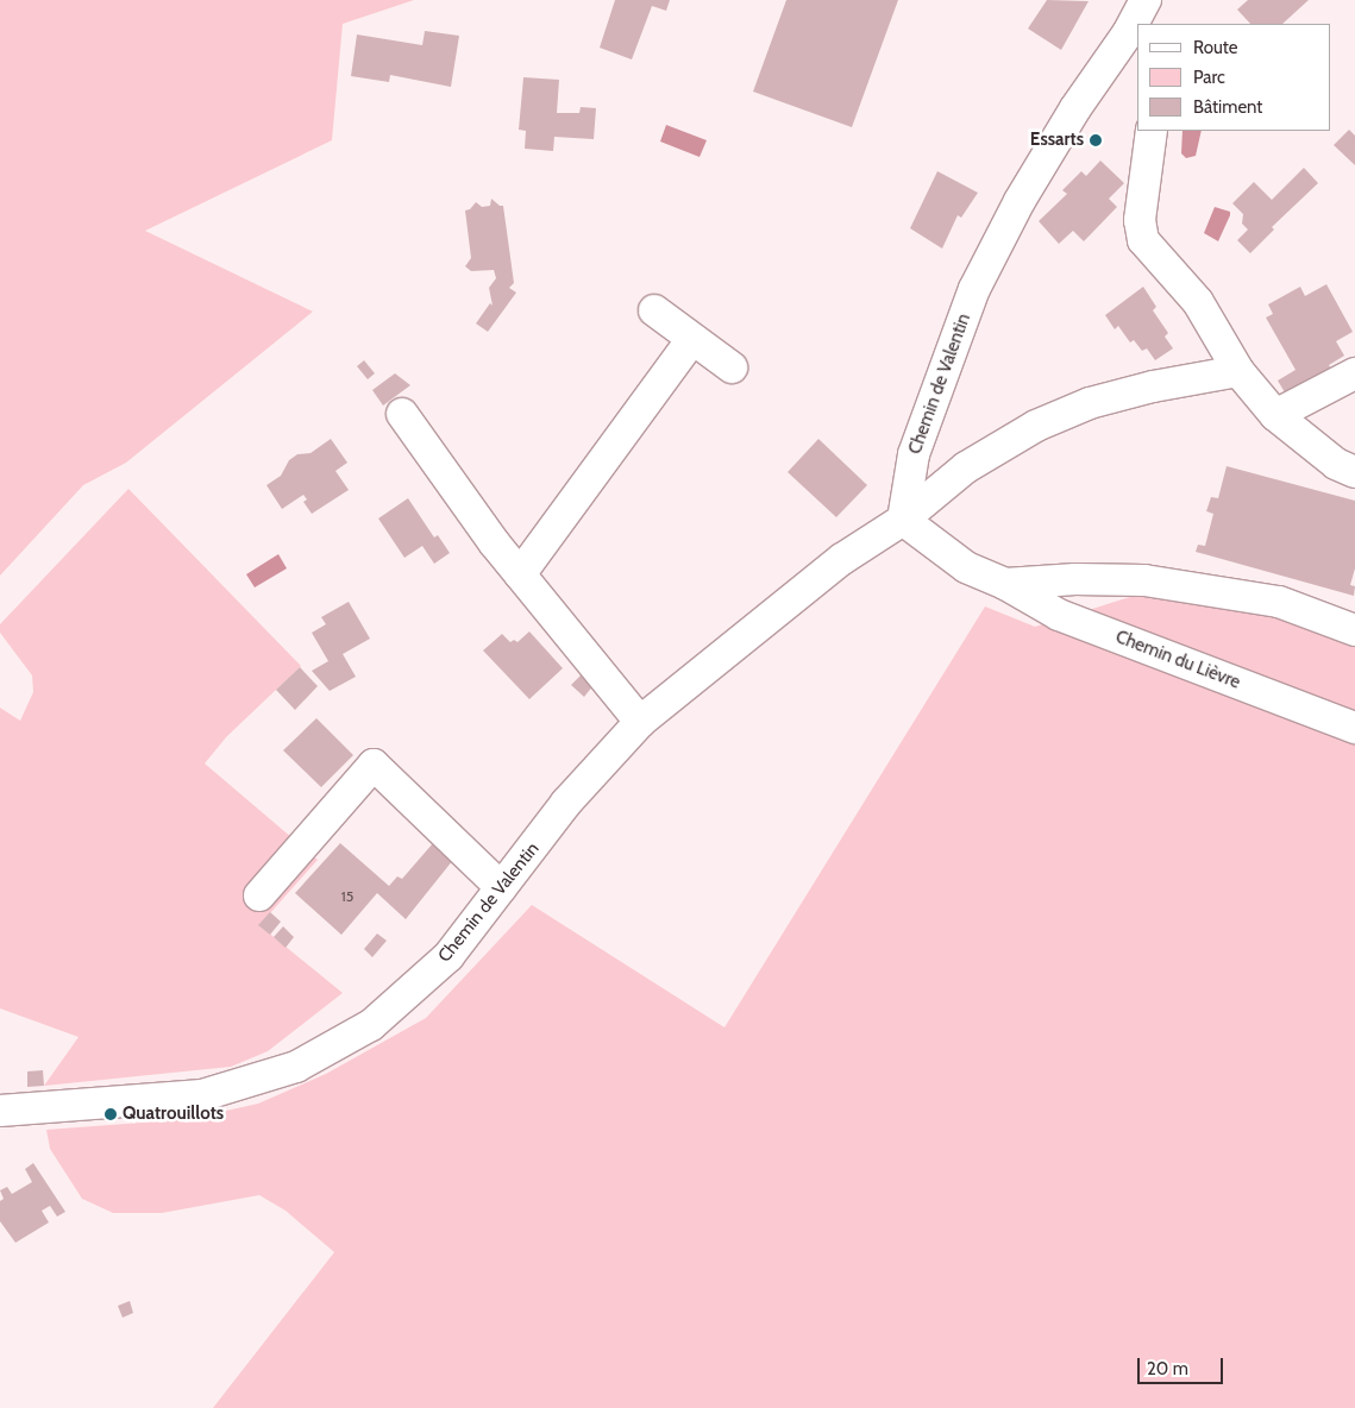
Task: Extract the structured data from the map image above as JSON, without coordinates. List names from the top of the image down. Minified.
{"streets":{"street":["Chemin de Valentin","Chemin du Lièvre"]},"crossings":[["Chemin de Valentin","Chemin du Lièvre"]],"places":["Essarts","Quatrouillots"],"house_numbers":["15"],"legend":["Route","Parc","Bâtiment"],"scale_bar":"20 m"}
